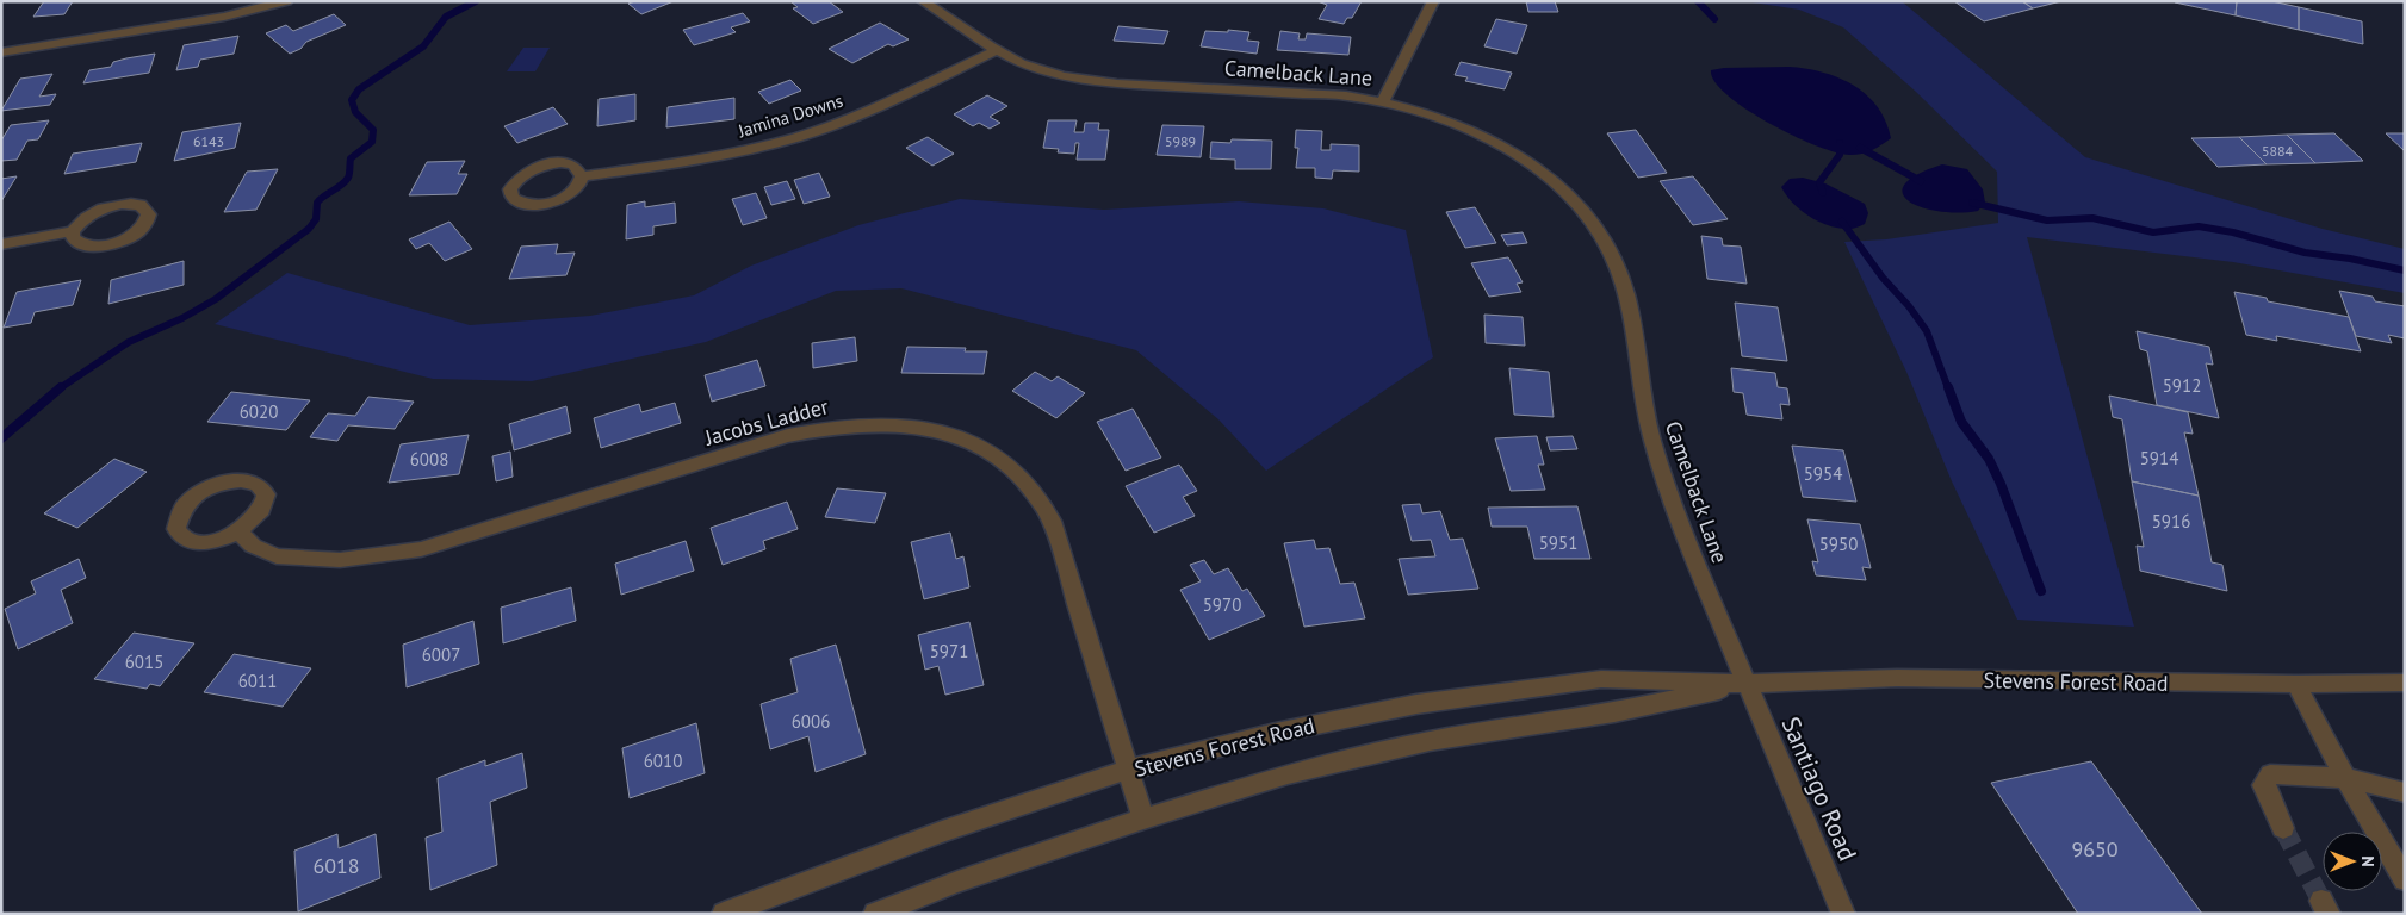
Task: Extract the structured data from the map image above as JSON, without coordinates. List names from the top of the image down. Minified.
{"streets":{"street":["Camelback Lane","Jamina Downs","Jacobs Ladder","Stevens Forest Road","Santiago Road"]},"crossings":[["Camelback Lane","Jamina Downs"],["Camelback Lane","Stevens Forest Road"],["Camelback Lane","Santiago Road"],["Jacobs Ladder","Stevens Forest Road"],["Stevens Forest Road","Santiago Road"]],"house_numbers":["6143","5989","5884","5912","6020","5914","6008","5954","5916","5951","5950","5970","5971","6007","6015","6011","6006","6010","9650","6018"],"north":"right"}
